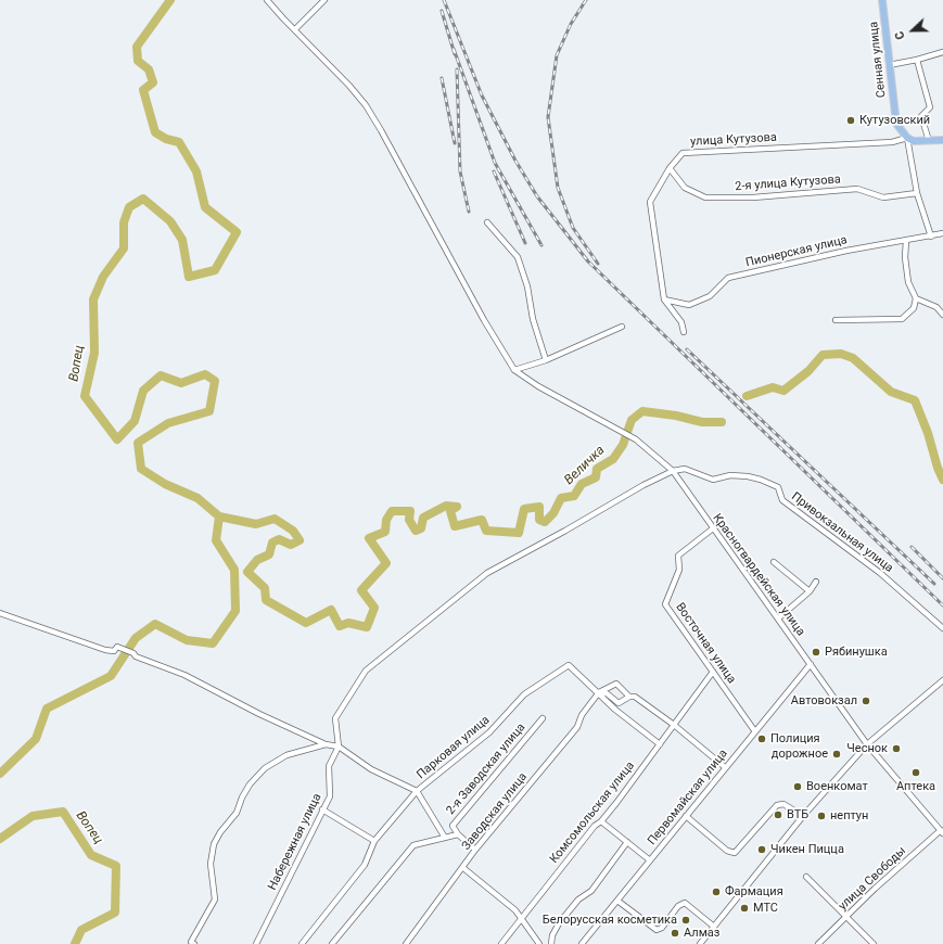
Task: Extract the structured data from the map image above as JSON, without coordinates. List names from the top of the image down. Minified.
{"streets":{"main road":["Сенная улица","улица Кутузова"],"street":["2-я улица Кутузова","Пионерская улица","Привокзальная улица","Красногвардейская улица","Восточная улица","Парковая улица","2-я Заводская улица","Первомайская улица","Заводская улица","Комсомольская улица","Набережная улица","улица Свободы"]},"crossings":[["Сенная улица","улица Кутузова"],["улица Кутузова","2-я улица Кутузова"],["улица Кутузова","Пионерская улица"],["Привокзальная улица","Красногвардейская улица"],["Красногвардейская улица","Восточная улица"],["Красногвардейская улица","Первомайская улица"],["Красногвардейская улица","улица Свободы"],["Восточная улица","Первомайская улица"],["Восточная улица","Комсомольская улица"],["Парковая улица","Заводская улица"],["Парковая улица","Набережная улица"],["2-я Заводская улица","Заводская улица"]],"water":["Вопец","Величка"],"places":["Кутузовский","Рябинушка","Автовокзал","Полиция","Чеснок","дорожное","Аптека","Военкомат","ВТБ","нептун","Чикен Пицца","Фармация","МТС","Белорусская косметика","Алмаз"],"north":"left"}
